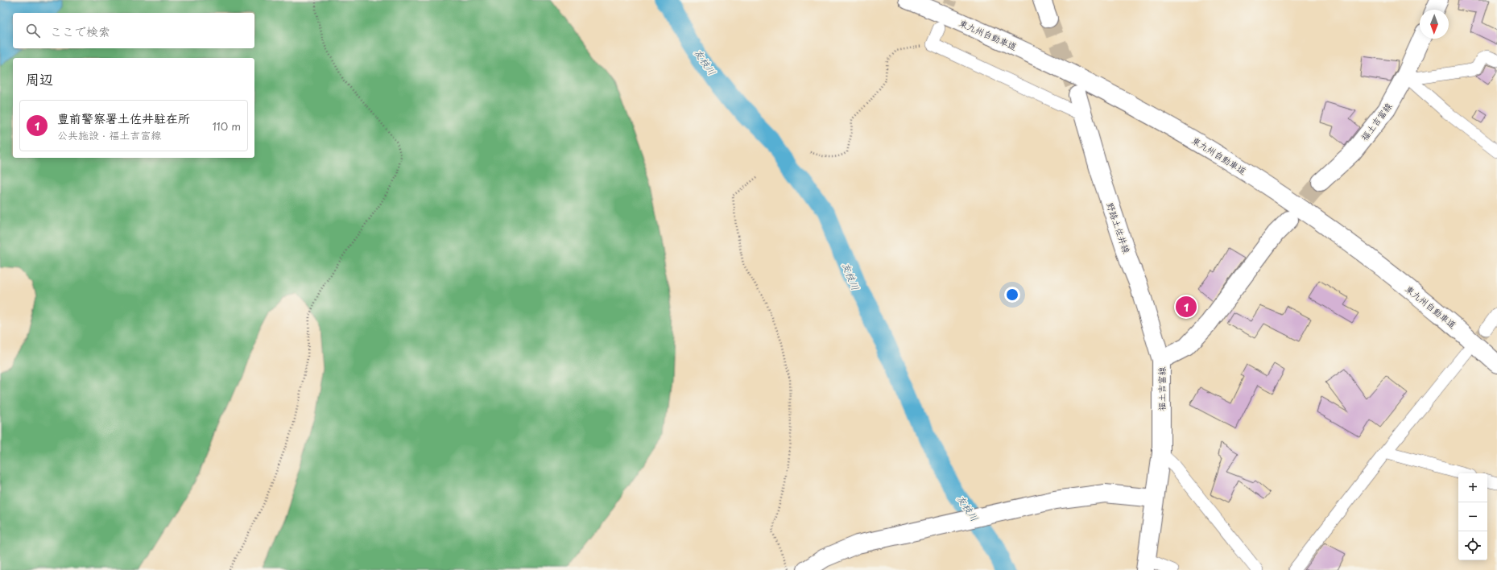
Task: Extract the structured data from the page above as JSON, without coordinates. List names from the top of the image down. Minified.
{"streets":{"main road":["東九州自動車道","福土吉富線","野路土佐井線"]},"crossings":[["福土吉富線","野路土佐井線"]],"water":["友枝川"],"north":"bottom","page":{"search":"ここで検索","heading":"周辺","list":[{"mark":"1","name":"豊前警察署土佐井駐在所","note":"公共施設 · 福土吉富線","value":"110 m"}],"pins":"1","map_buttons":["+","−"]}}
